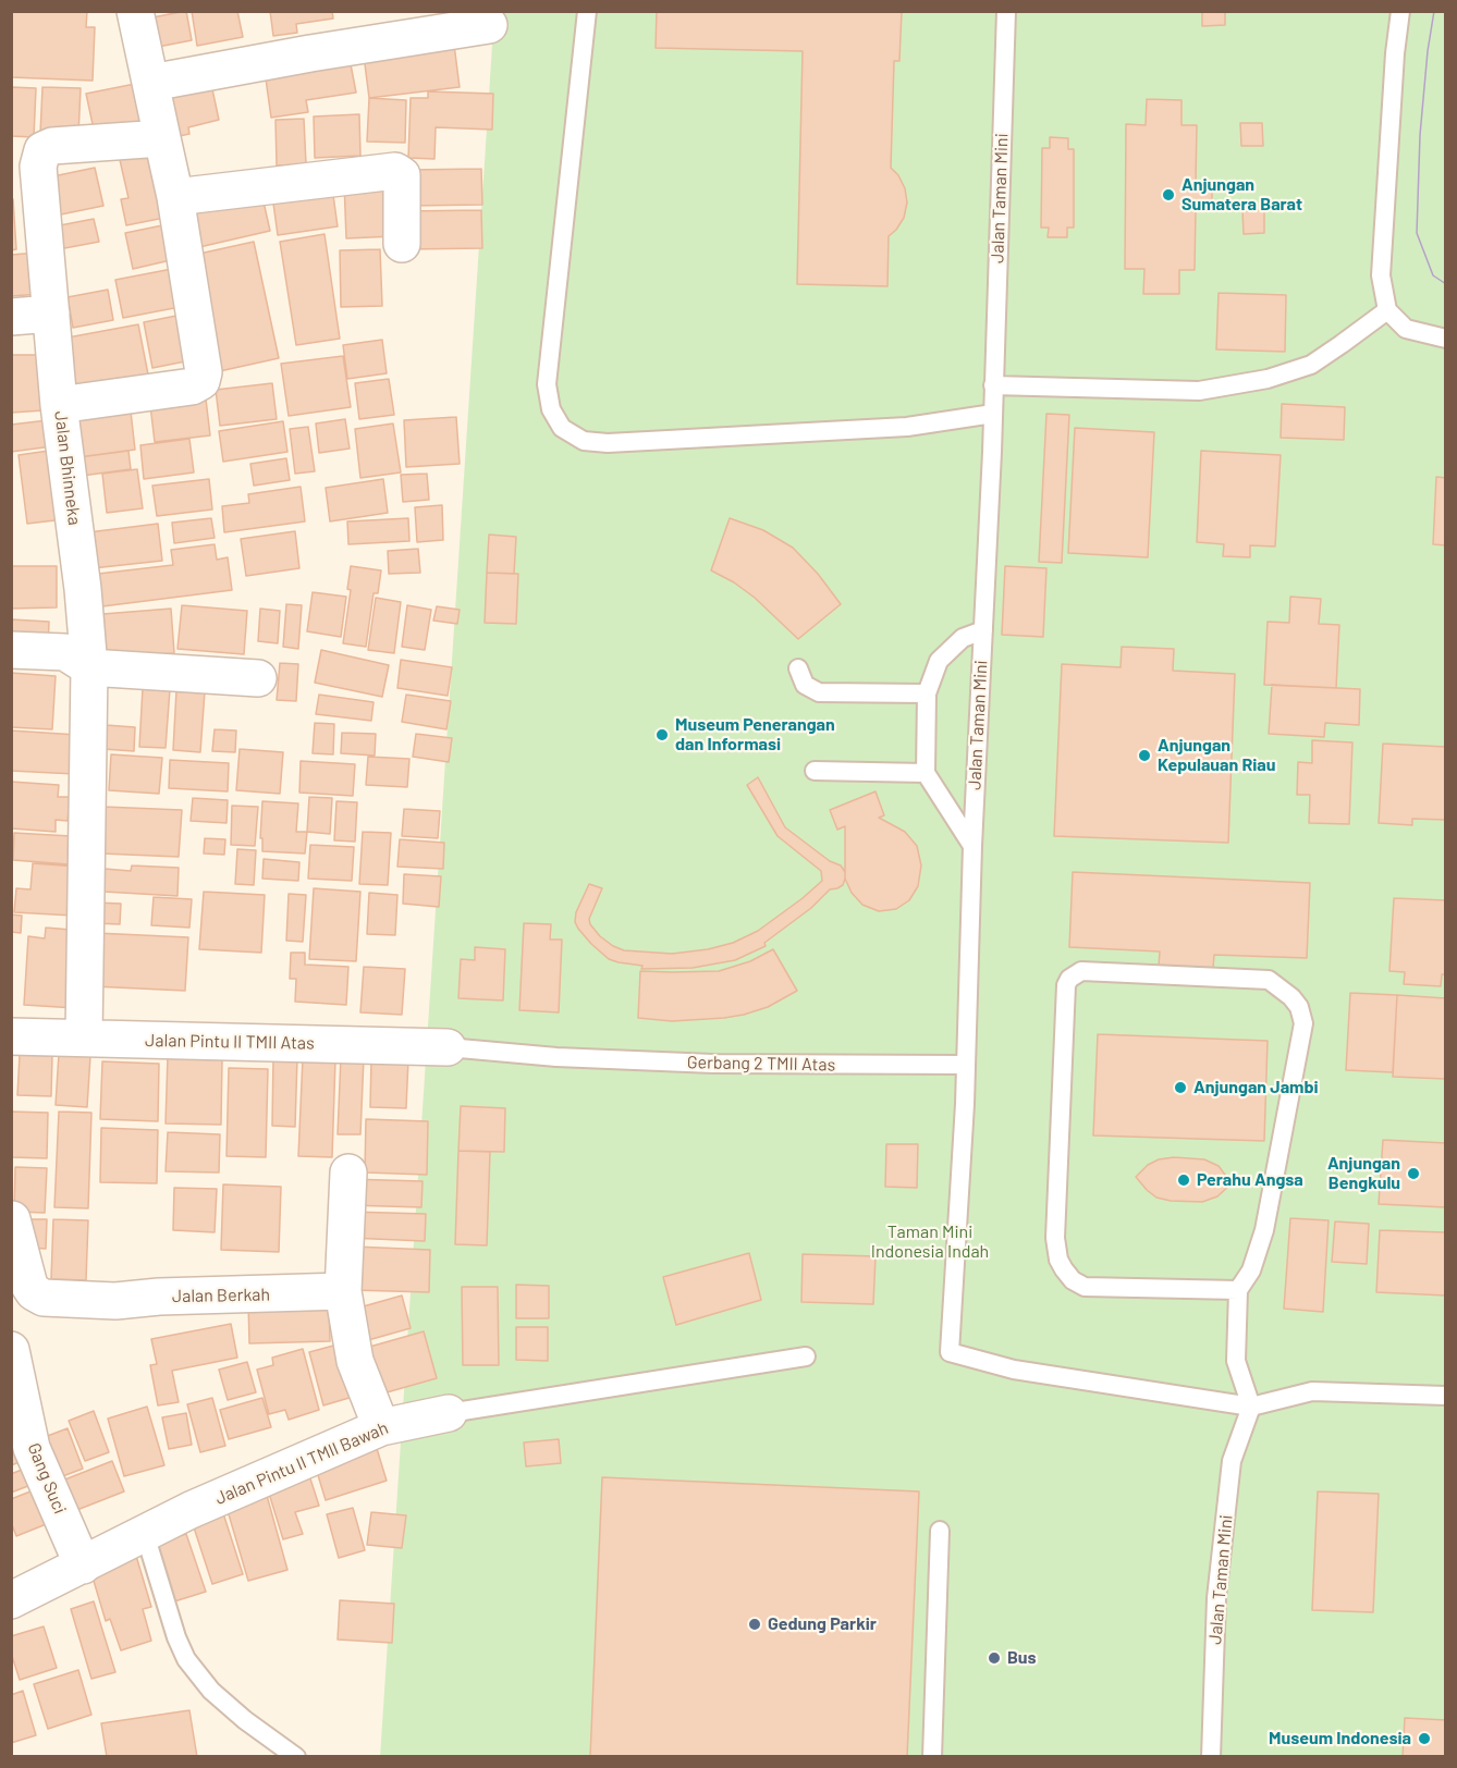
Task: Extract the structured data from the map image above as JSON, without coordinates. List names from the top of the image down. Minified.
{"streets":{"street":["Jalan Bhinneka","Jalan Pintu II TMII Atas","Jalan Berkah","Jalan Pintu II TMII Bawah","Gang Suci"],"lane":["Jalan Taman Mini","Gerbang 2 TMII Atas"]},"crossings":[["Jalan Taman Mini","Gerbang 2 TMII Atas"],["Jalan Bhinneka","Jalan Pintu II TMII Atas"],["Jalan Pintu II TMII Atas","Gerbang 2 TMII Atas"],["Jalan Pintu II TMII Bawah","Gang Suci"]],"parks":["Taman Mini Indonesia Indah"],"places":["Anjungan Sumatera Barat","Museum Penerangan dan Informasi","Anjungan Kepulauan Riau","Anjungan Jambi","Anjungan Bengkulu","Perahu Angsa","Gedung Parkir","Bus","Museum Indonesia"]}
